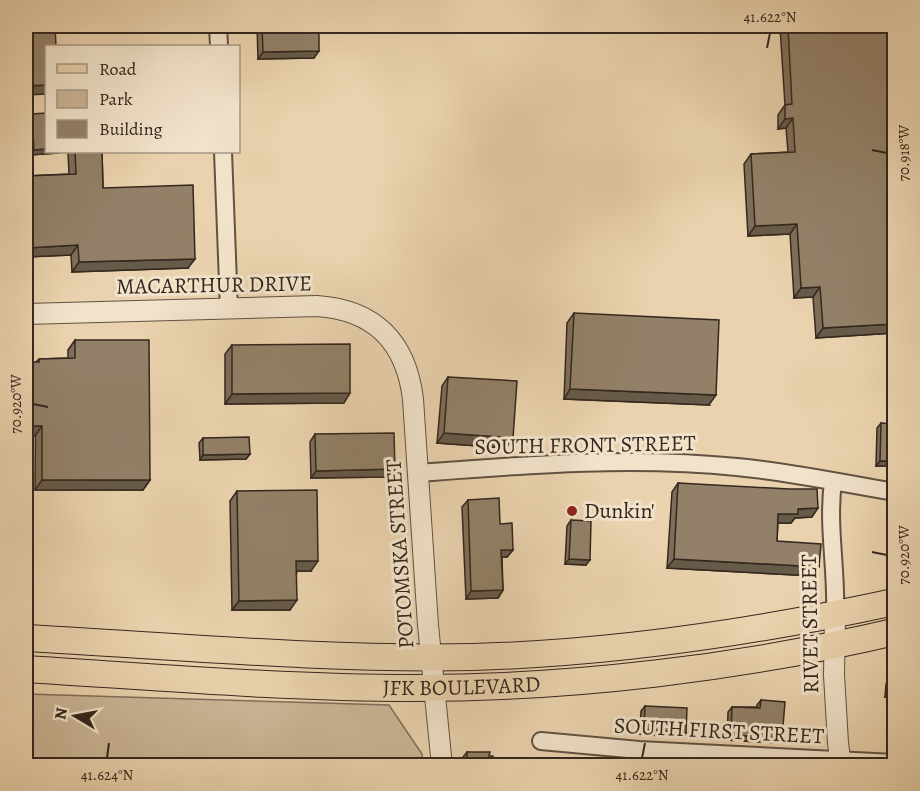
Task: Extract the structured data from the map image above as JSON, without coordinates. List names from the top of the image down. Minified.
{"streets":{"main road":["JFK BOULEVARD"],"street":["MACARTHUR DRIVE","SOUTH FRONT STREET","POTOMSKA STREET","RIVET STREET","SOUTH FIRST STREET"]},"crossings":[["MACARTHUR DRIVE","POTOMSKA STREET"],["SOUTH FRONT STREET","POTOMSKA STREET"],["SOUTH FRONT STREET","RIVET STREET"],["POTOMSKA STREET","JFK BOULEVARD"],["RIVET STREET","JFK BOULEVARD"],["RIVET STREET","SOUTH FIRST STREET"]],"places":["Dunkin'"],"legend":["Road","Park","Building"],"north":"left","coordinates":["41.622°N","70.918°W","70.920°W","41.624°N"]}
